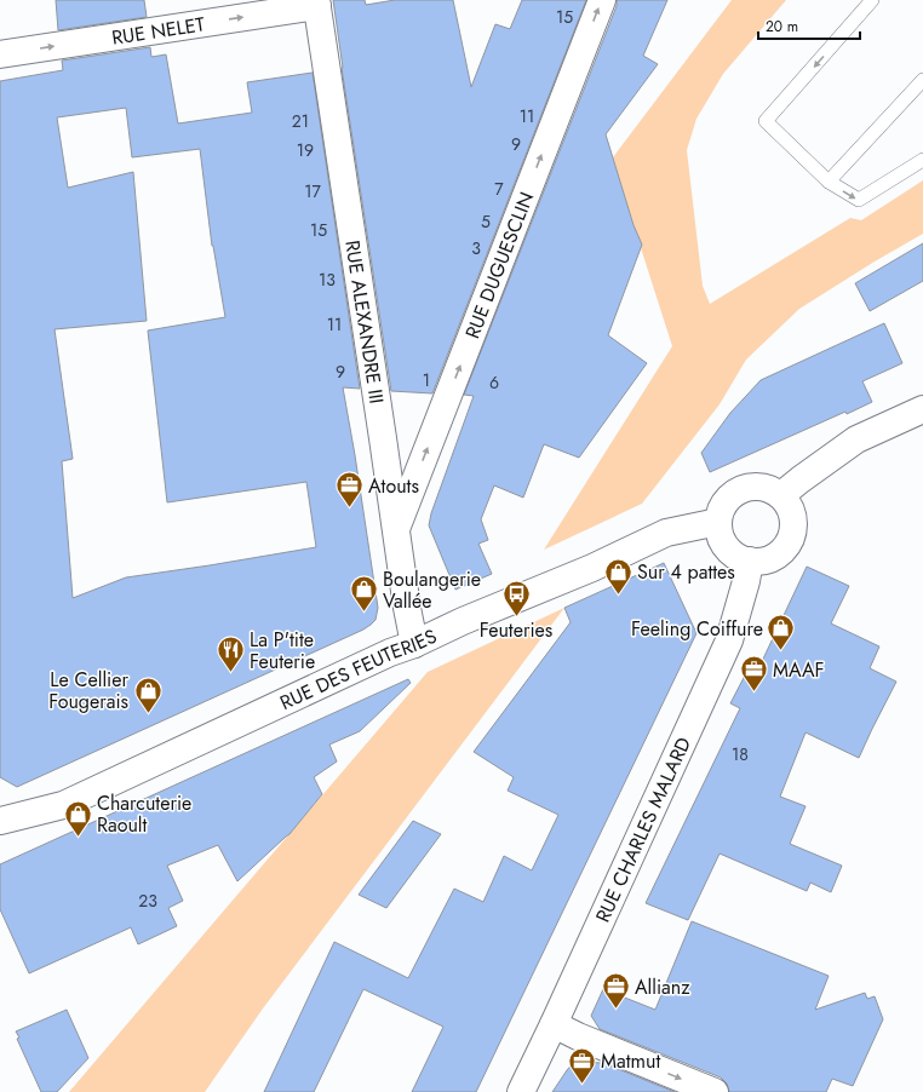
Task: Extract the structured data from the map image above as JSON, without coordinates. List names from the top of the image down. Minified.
{"streets":{"street":["RUE NELET","RUE DUGUESCLIN","RUE ALEXANDRE III","RUE DES FEUTERIES","RUE CHARLES MALARD"]},"crossings":[["RUE NELET","RUE ALEXANDRE III"],["RUE DUGUESCLIN","RUE ALEXANDRE III"],["RUE ALEXANDRE III","RUE DES FEUTERIES"],["RUE DES FEUTERIES","RUE CHARLES MALARD"]],"one_way":["RUE NELET","RUE DUGUESCLIN"],"places":{"office":["Atouts","MAAF","Allianz","Matmut"],"shop":["Sur 4 pattes","Boulangerie Vallée","Feeling Coiffure","Le Cellier Fougerais","Charcuterie Raoult"],"bus stop":["Feuteries"],"restaurant":["La P'tite Feuterie"]},"house_numbers":["15","11","21","9","19","7","17","5","15","3","13","11","9","1","6","18","23"],"scale_bar":"20 m"}
